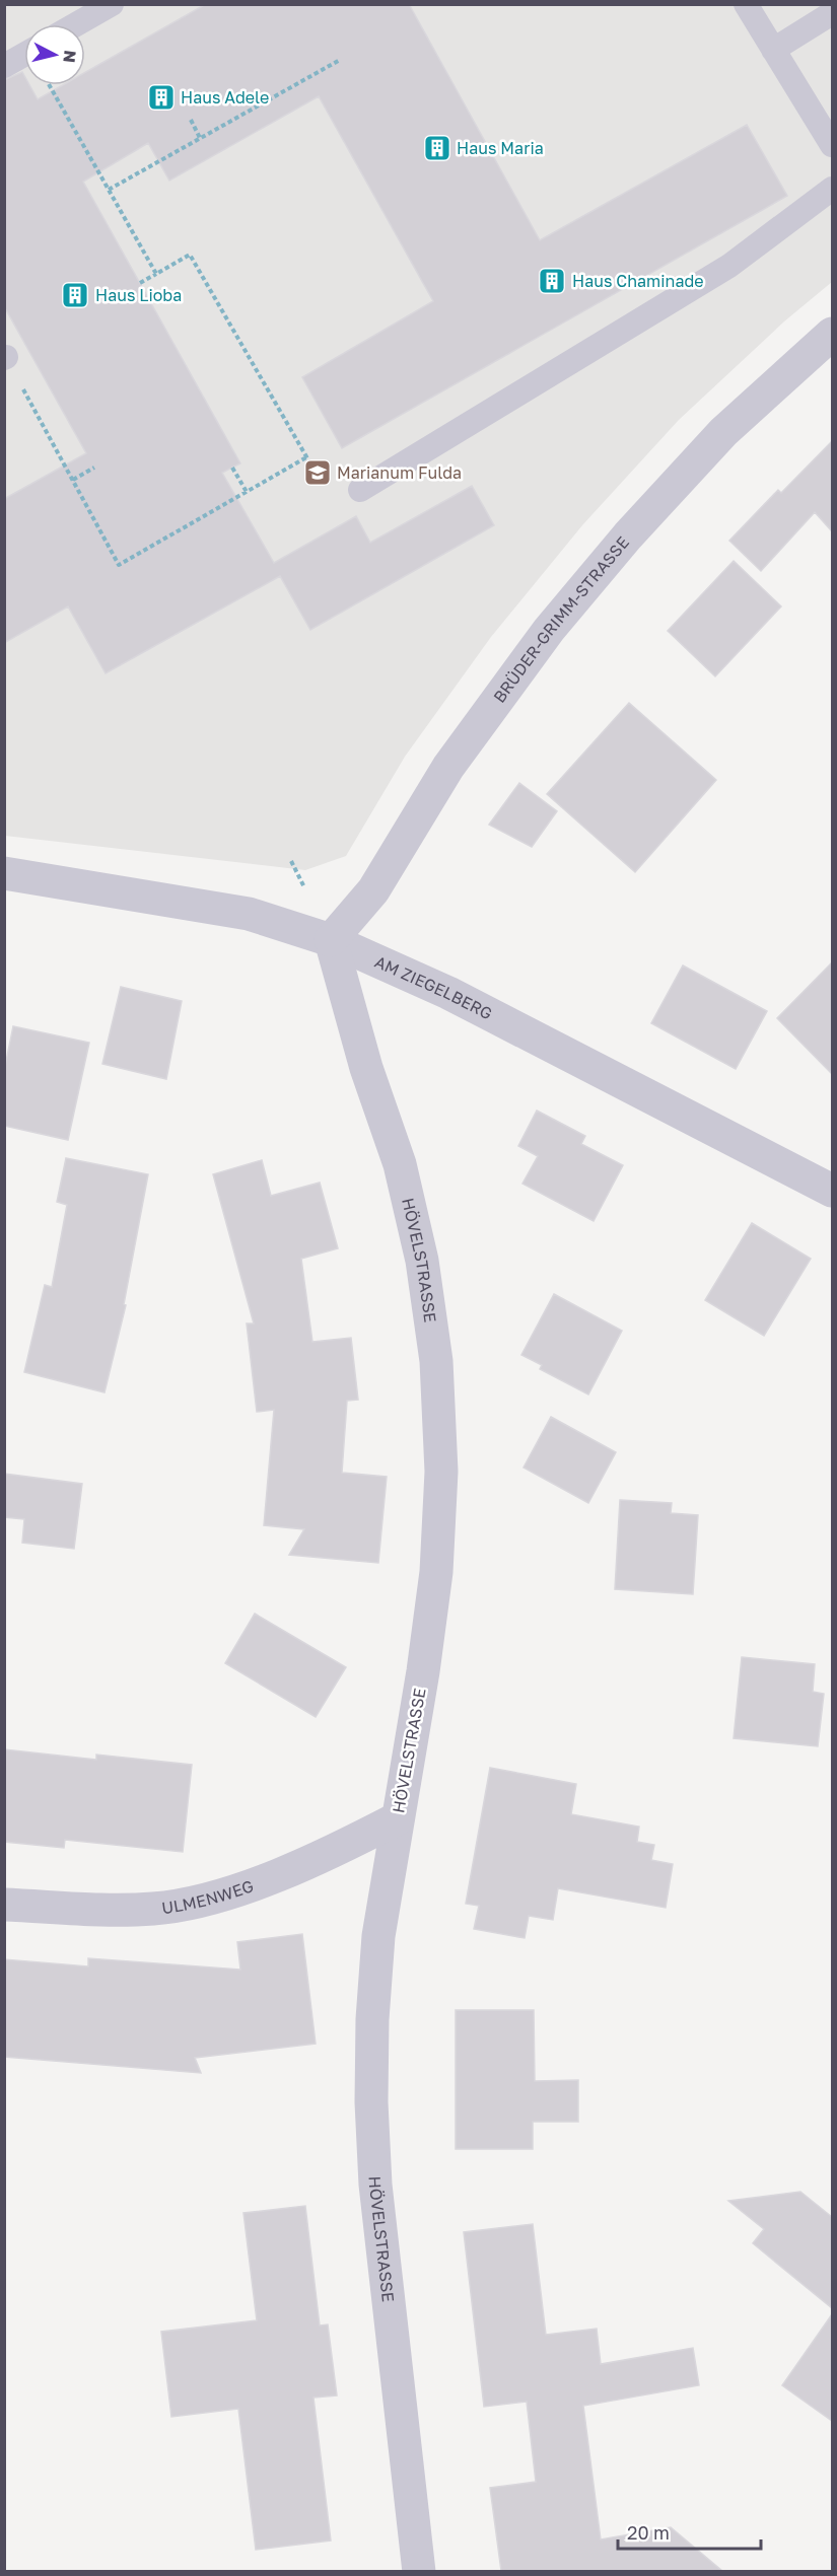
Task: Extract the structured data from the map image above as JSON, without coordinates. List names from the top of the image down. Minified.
{"streets":{"street":["BRÜDER-GRIMM-STRASSE","AM ZIEGELBERG","HÖVELSTRASSE","ULMENWEG"]},"crossings":[["BRÜDER-GRIMM-STRASSE","AM ZIEGELBERG"],["BRÜDER-GRIMM-STRASSE","HÖVELSTRASSE"],["AM ZIEGELBERG","HÖVELSTRASSE"],["HÖVELSTRASSE","ULMENWEG"]],"places":{"building":["Haus Adele","Haus Maria","Haus Chaminade","Haus Lioba"],"school or university":["Marianum Fulda"]},"scale_bar":"20 m","north":"right"}
